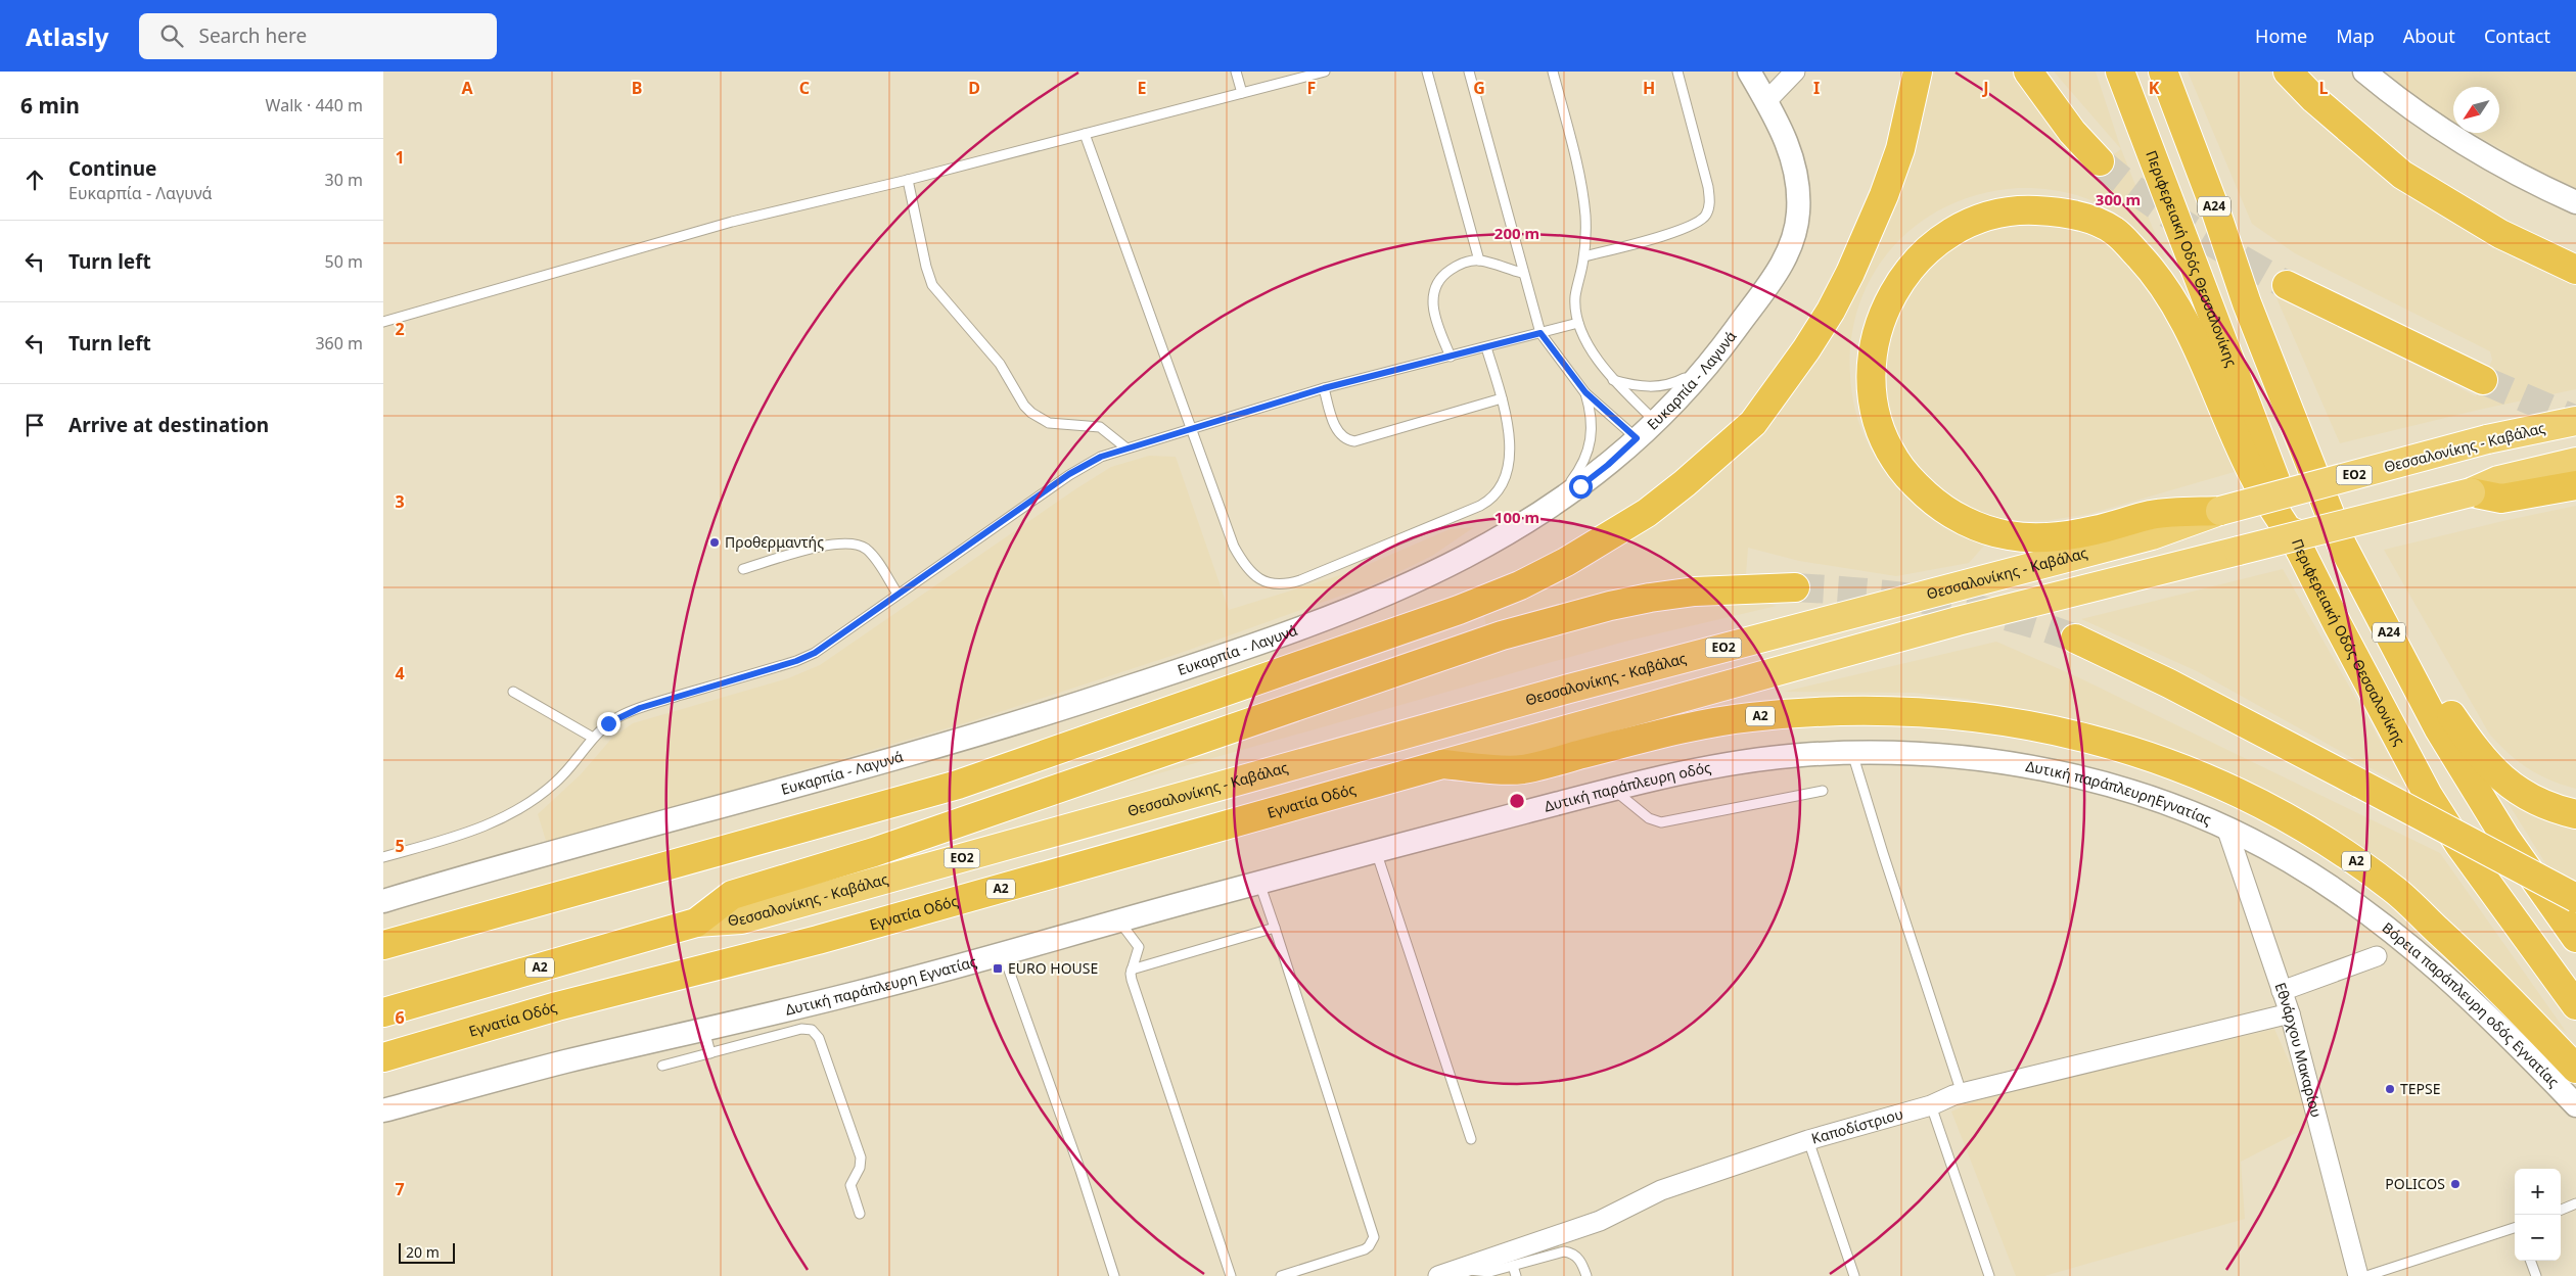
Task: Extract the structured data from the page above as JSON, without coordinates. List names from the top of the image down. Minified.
{"streets":{"highway":["Α24","Περιφερειακή Οδός Θεσσαλονίκης","Θεσσαλονίκης - Καβάλας","ΕΟ2","Α2","Εγνατία Οδός"],"street":["Ευκαρπία - Λαγυνά","Δυτική παράπλευρη οδός","Δυτική παράπλευρηΕγνατίας","Δυτική παράπλευρη Εγνατίας","Βόρεια παράπλευρη οδός Εγνατίας","Εθνάρχου Μακαρίου","Καποδίστριου"]},"crossings":[["Θεσσαλονίκης - Καβάλας","Α2"],["Α2","Εγνατία Οδός"],["Δυτική παράπλευρη οδός","Δυτική παράπλευρηΕγνατίας"],["Δυτική παράπλευρη οδός","Δυτική παράπλευρη Εγνατίας"],["Δυτική παράπλευρηΕγνατίας","Βόρεια παράπλευρη οδός Εγνατίας"],["Δυτική παράπλευρηΕγνατίας","Εθνάρχου Μακαρίου"],["Εθνάρχου Μακαρίου","Καποδίστριου"]],"places":{"other":["Προθερμαντής","TEPSE","POLICOS"],"transit":["EURO HOUSE"]},"scale_bar":"20 m","north":"bottom left","page":{"header":"Atlasly","search":"Search here","nav":["Home","Map","About","Contact"],"heading":["6 min","Walk · 440 m"],"list":[["Continue","Ευκαρπία - Λαγυνά","30 m"],["Turn left","50 m"],["Turn left","360 m"],"Arrive at destination"],"map_buttons":["+","−"],"scale":"20 m"},"grid":{"columns":["A","B","C","D","E","F","G","H","I","J","K","L"],"rows":["1","2","3","4","5","6","7"]},"rings":["300 m","200 m","100 m"]}
